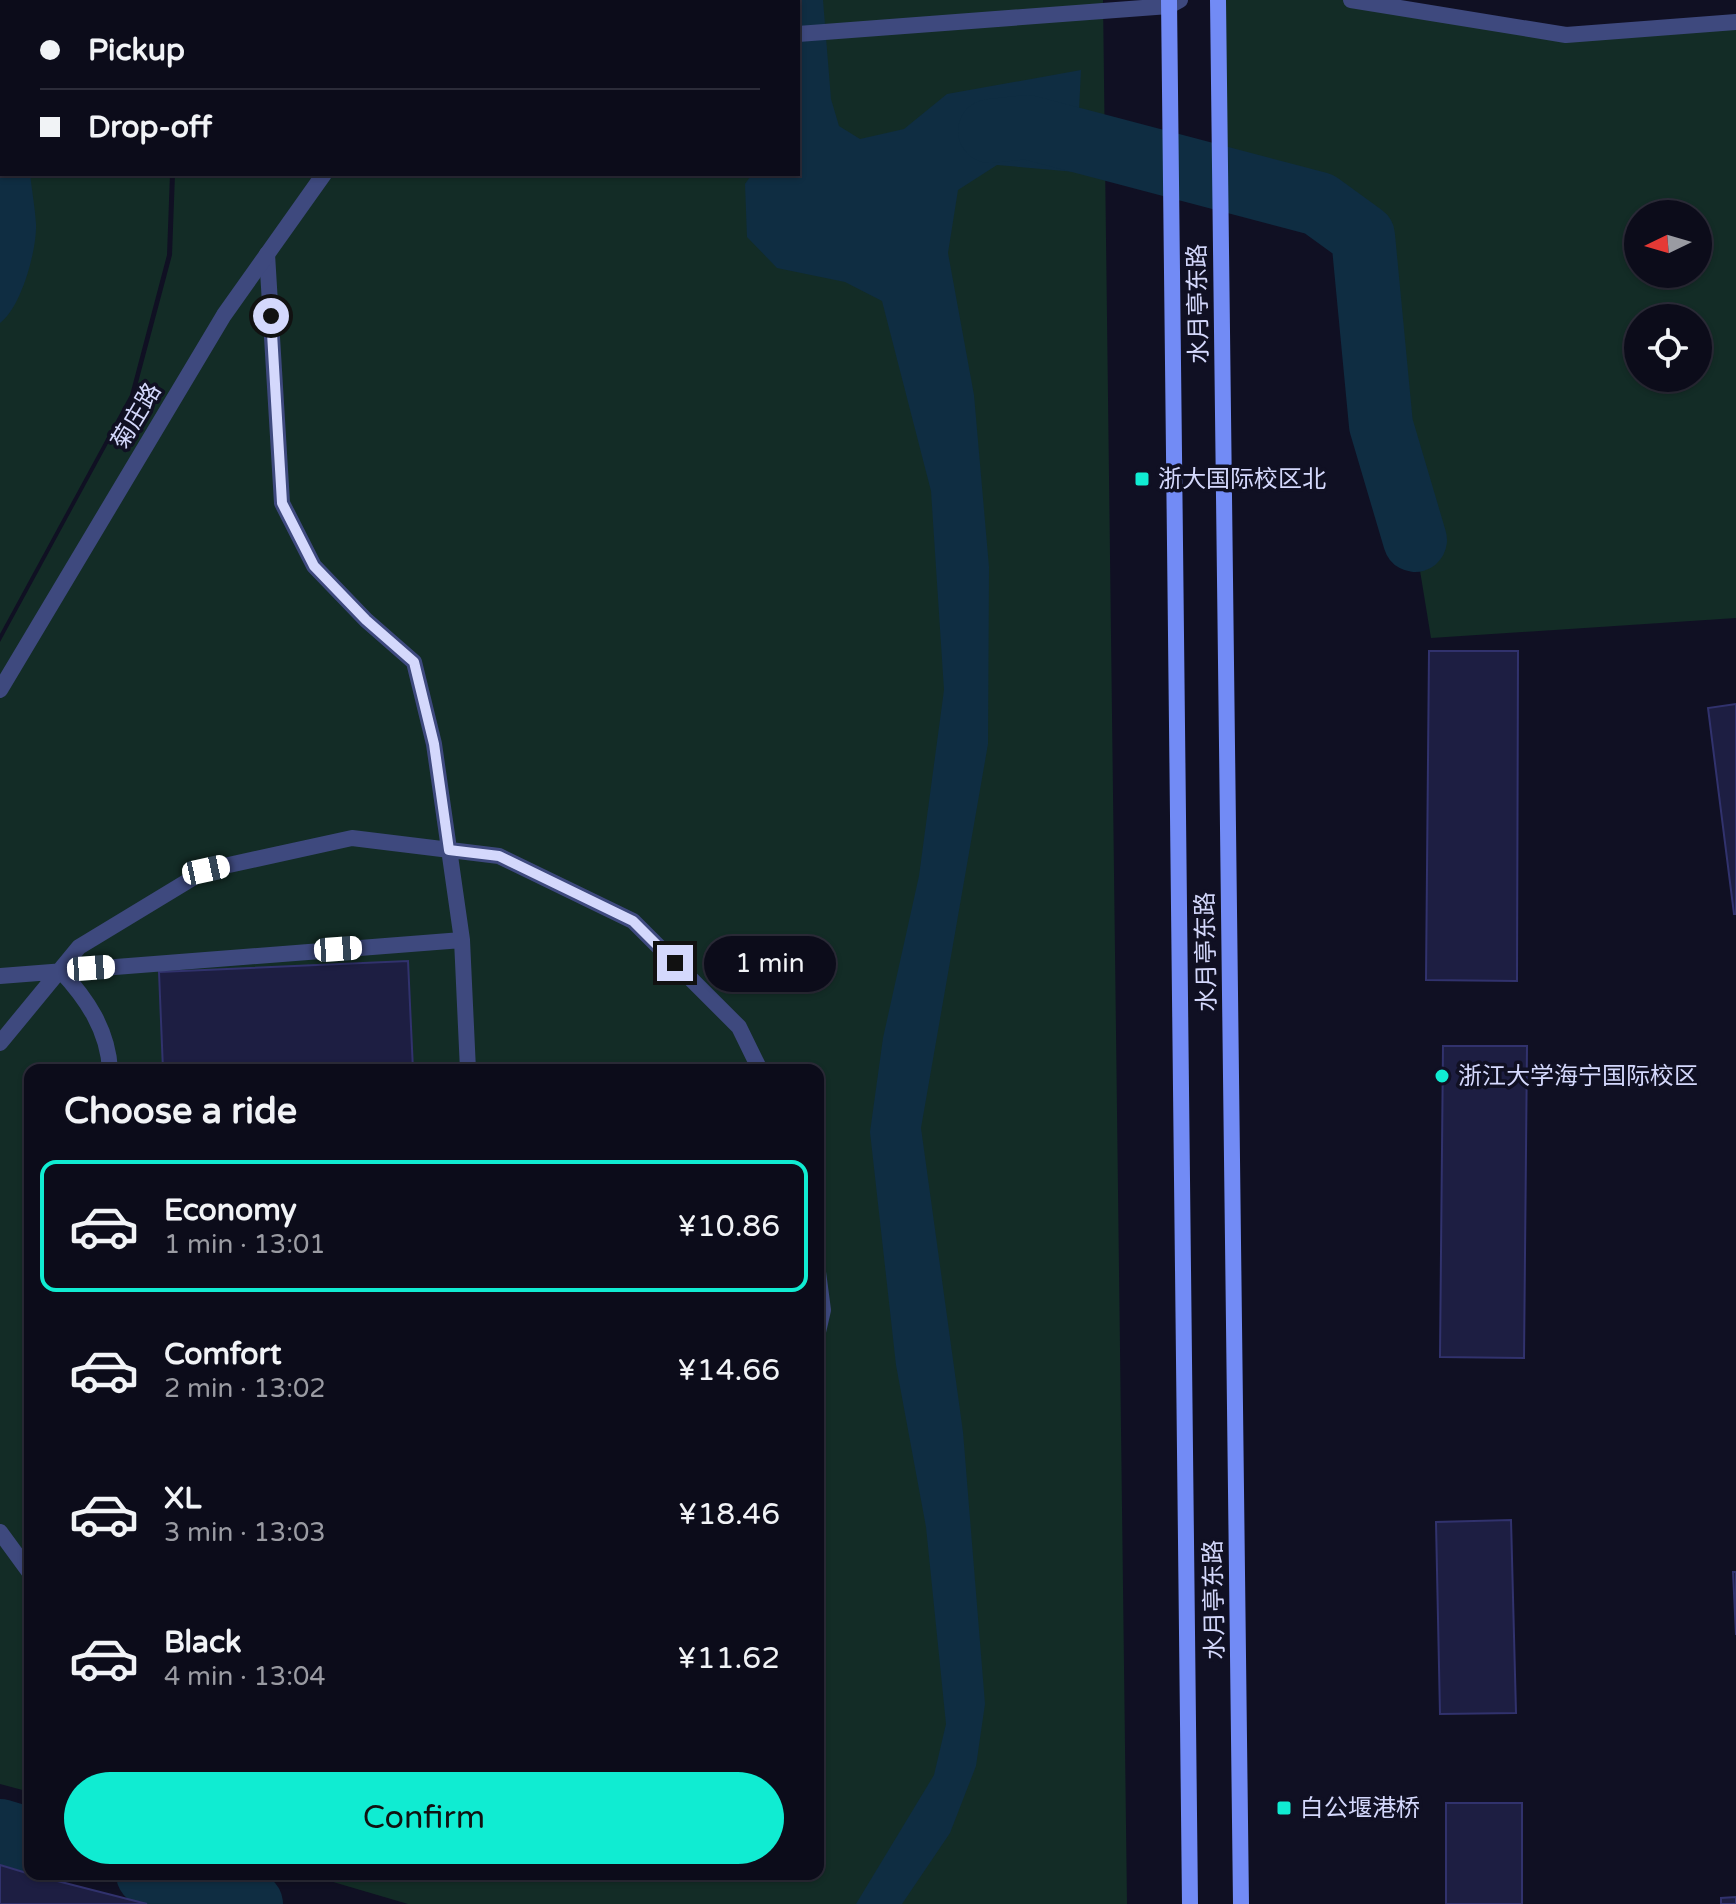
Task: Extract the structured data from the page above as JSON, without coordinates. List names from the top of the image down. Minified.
{"streets":{"main road":["水月亭东路"],"street":["菊庄路"]},"places":{"transit":["浙大国际校区北","白公堰港桥"],"other":["浙江大学海宁国际校区"]},"north":"left","page":{"banner":["Pickup","Drop-off"],"bubble":"1 min","heading":"Choose a ride","list":[{"name":"Economy","note":"1 min · 13:01","value":"¥10.86"},{"name":"Comfort","note":"2 min · 13:02","value":"¥14.66"},{"name":"XL","note":"3 min · 13:03","value":"¥18.46"},{"name":"Black","note":"4 min · 13:04","value":"¥11.62"}],"buttons":"Confirm"}}
